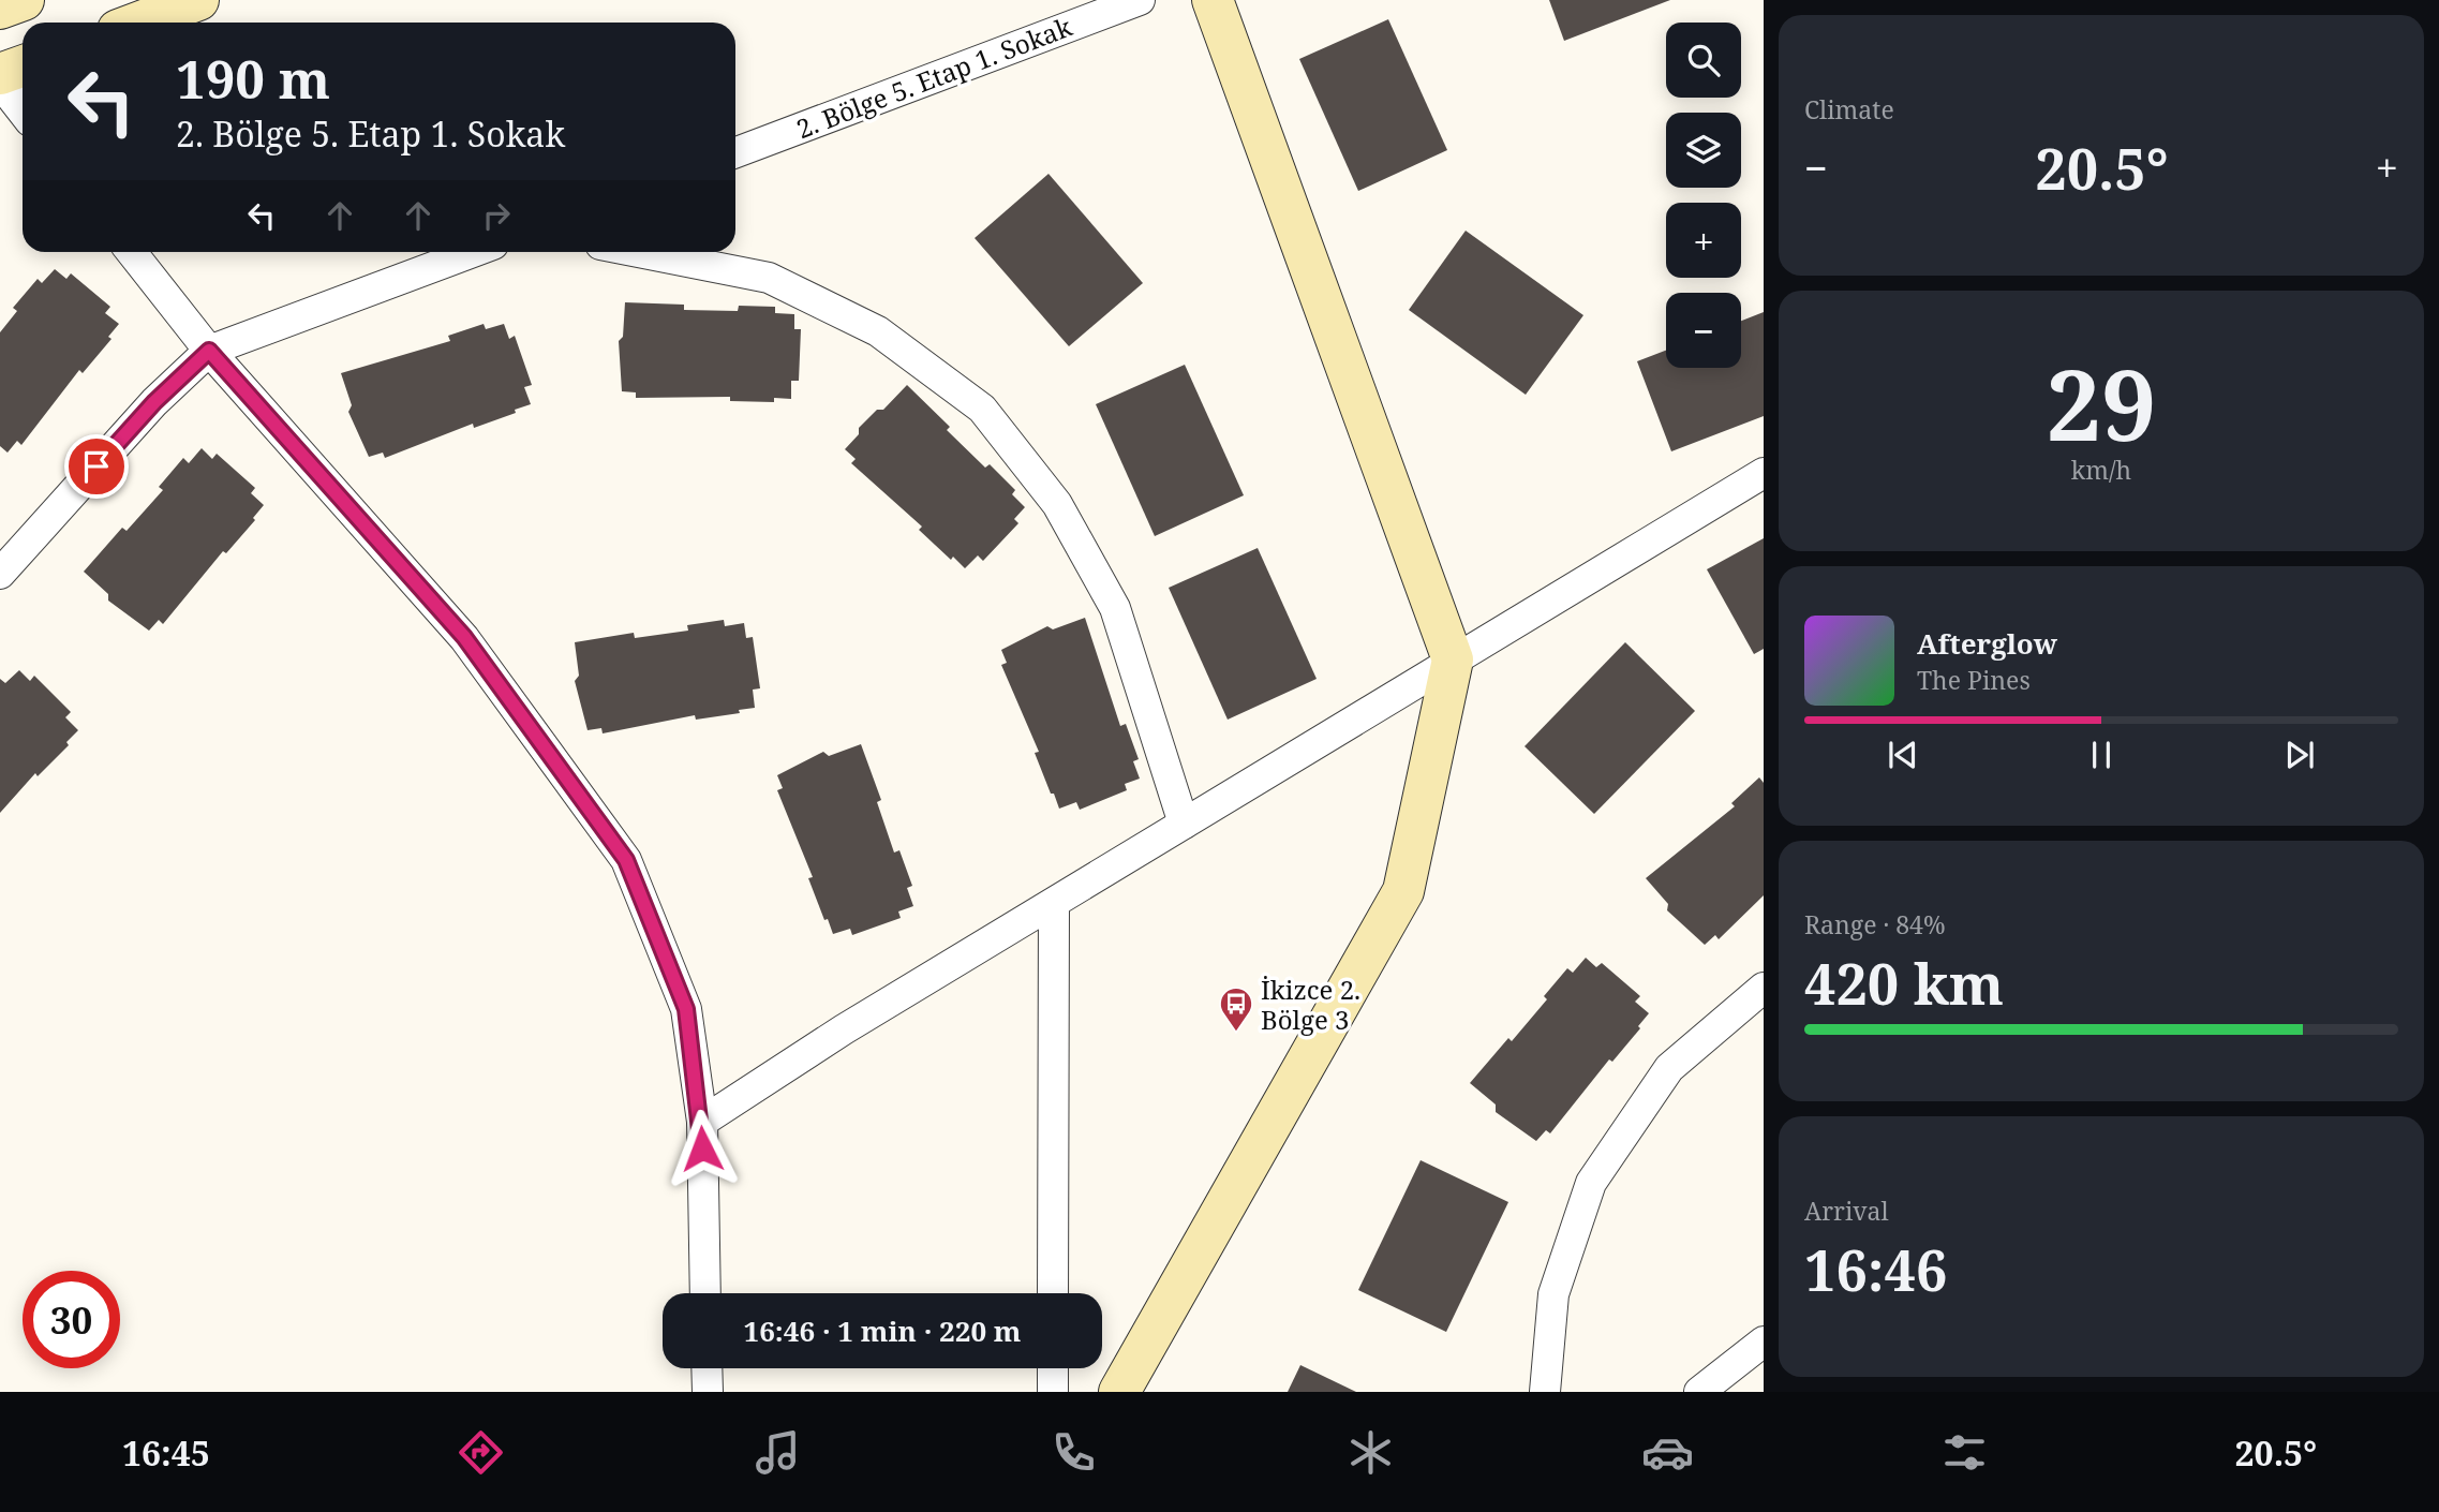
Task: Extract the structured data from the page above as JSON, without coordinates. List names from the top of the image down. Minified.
{"streets":{"street":["2. Bölge 5. Etap 1. Sokak"]},"places":{"bus stop":["İkizce 2. Bölge 3"]},"page":{"tile":["Climate",["29","km/h"],["Range · 84%","420 km"],["Arrival","16:46"]],"map_buttons":["+","−"],"turn":["190 m","2. Bölge 5. Etap 1. Sokak"],"heat":["−","20.5°","+"],"song":["Afterglow","The Pines"],"limit":"30","trip":"16:46 · 1 min · 220 m","tabs":["16:45","20.5°"]}}
